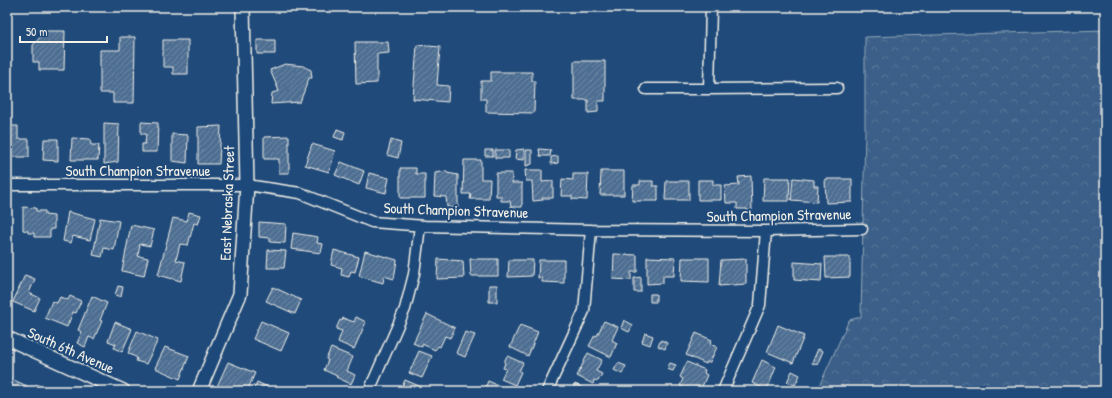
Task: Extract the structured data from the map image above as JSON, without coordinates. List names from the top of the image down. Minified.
{"streets":{"street":["South Champion Stravenue","East Nebraska Street","South 6th Avenue"]},"crossings":[["South Champion Stravenue","East Nebraska Street"]],"scale_bar":"50 m"}
